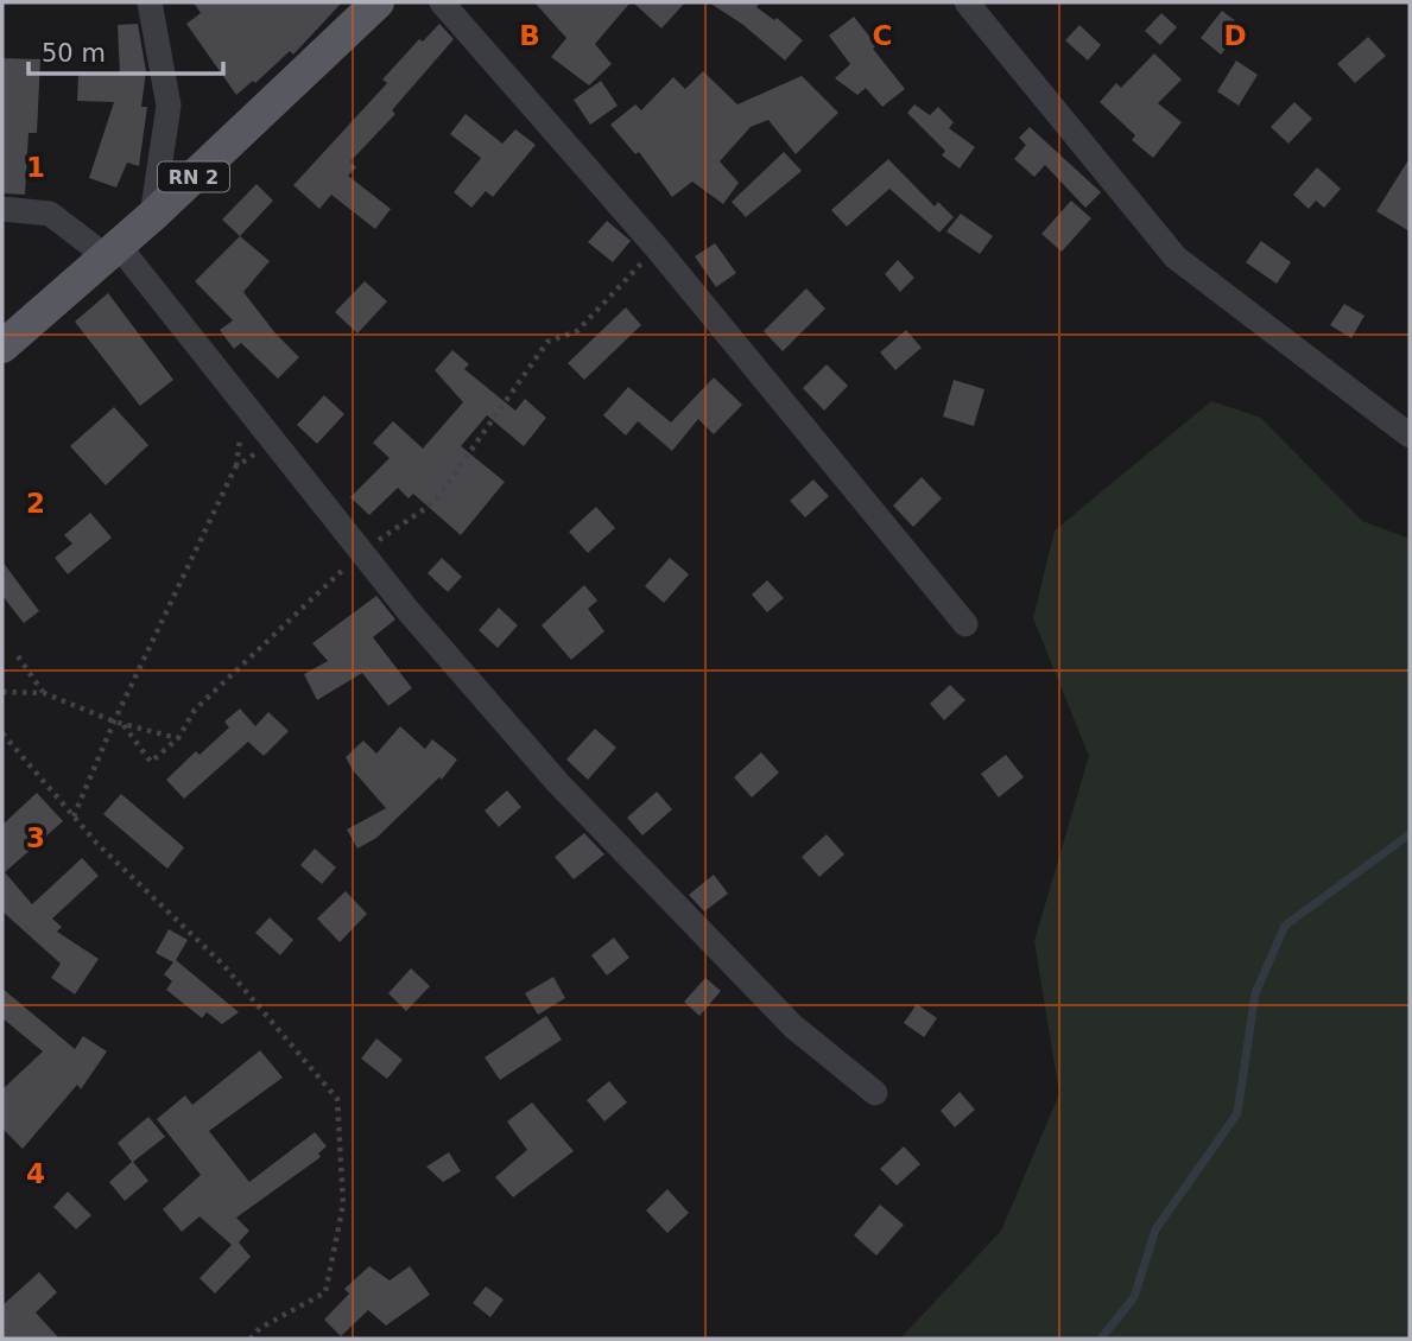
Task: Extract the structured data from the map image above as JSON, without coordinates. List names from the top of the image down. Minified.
{"streets":{"main road":["RN 2"]},"scale_bar":"50 m","grid":{"columns":["B","C","D"],"rows":["1","2","3","4"]}}
